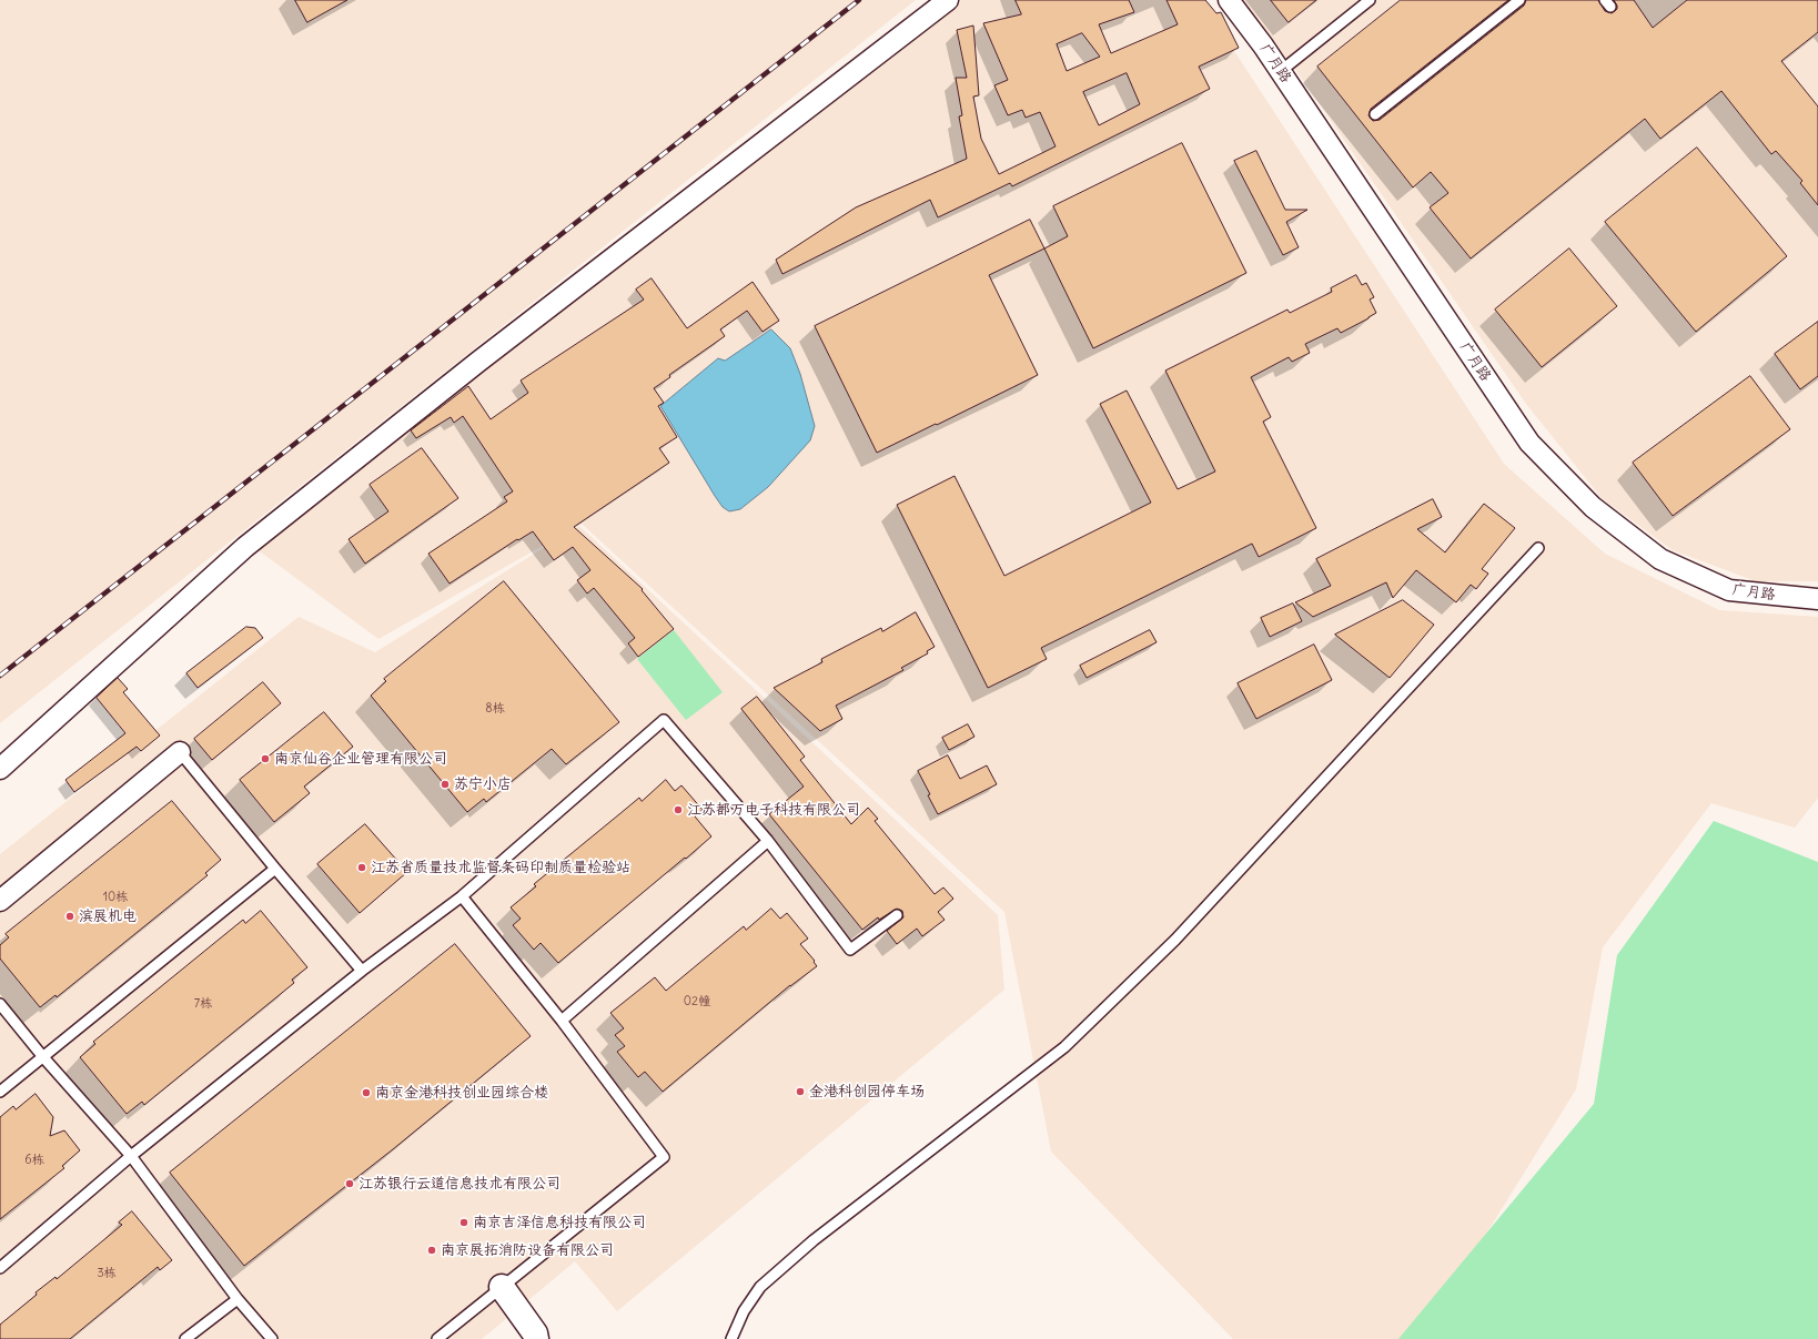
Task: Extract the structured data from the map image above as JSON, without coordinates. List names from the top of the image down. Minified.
{"streets":{"street":["广月路"]},"places":["南京仙谷企业管理有限公司","苏宁小店","江苏都万电子科技有限公司","江苏省质量技术监督条码印制质量检验站","滨展机电","金港科创园停车场","南京金港科技创业园综合楼","江苏银行云道信息技术有限公司","南京吉泽信息科技有限公司","南京展拓消防设备有限公司"],"house_numbers":["8栋","10栋","02幢","7栋","6栋","3栋"]}
